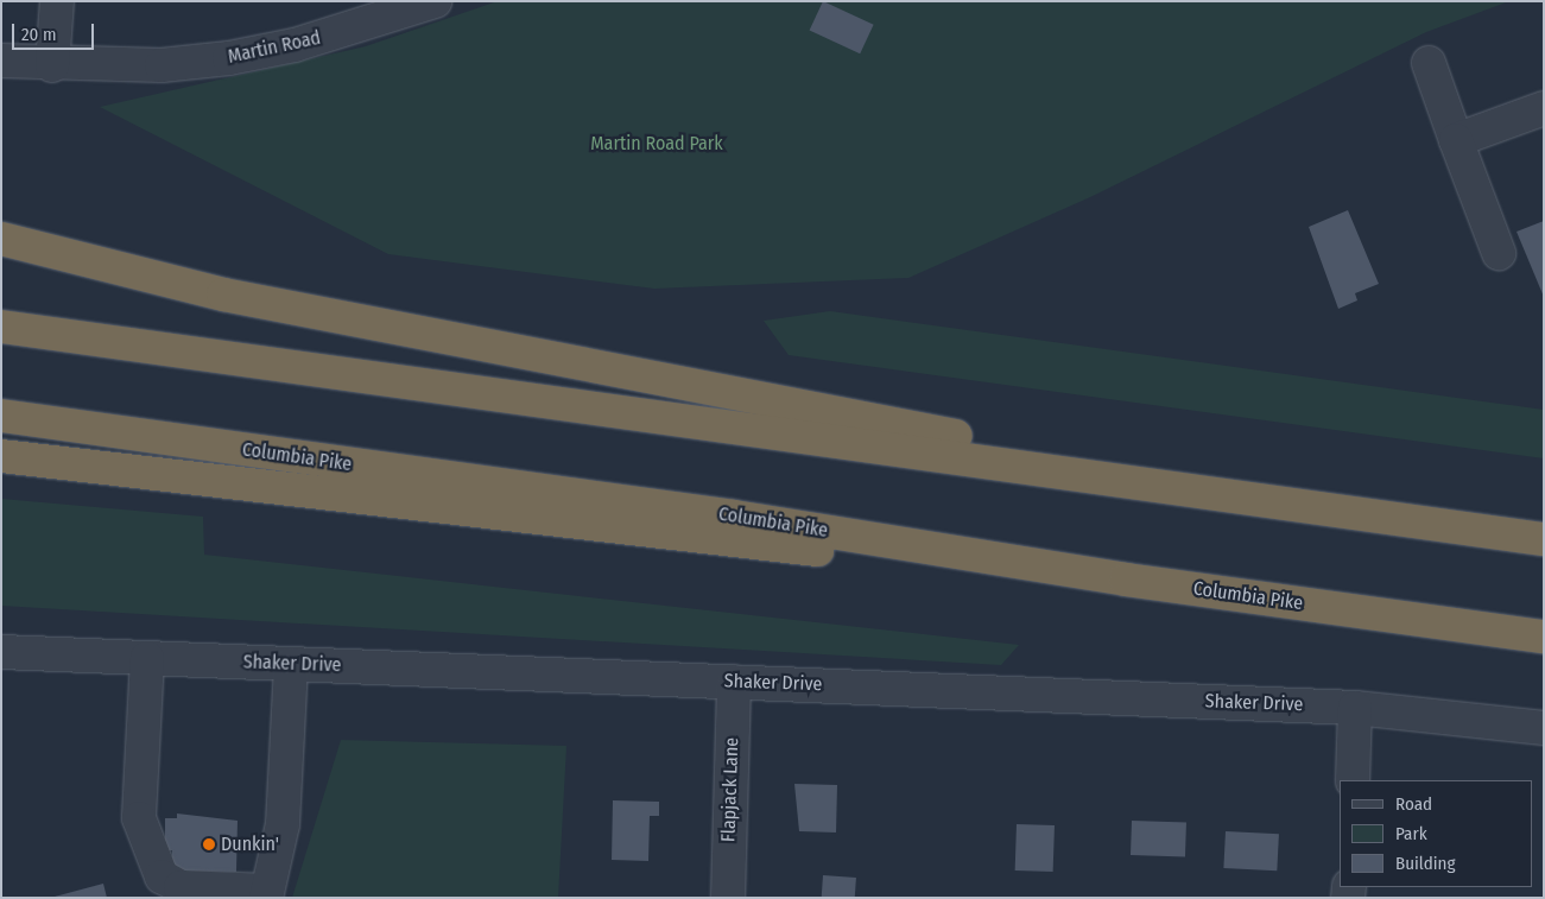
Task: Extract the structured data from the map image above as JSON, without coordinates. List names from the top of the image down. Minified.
{"streets":{"highway":["Columbia Pike"],"street":["Martin Road","Shaker Drive","Flapjack Lane"]},"crossings":[["Shaker Drive","Flapjack Lane"]],"parks":["Martin Road Park"],"places":["Dunkin'"],"legend":["Road","Park","Building"],"scale_bar":"20 m"}
